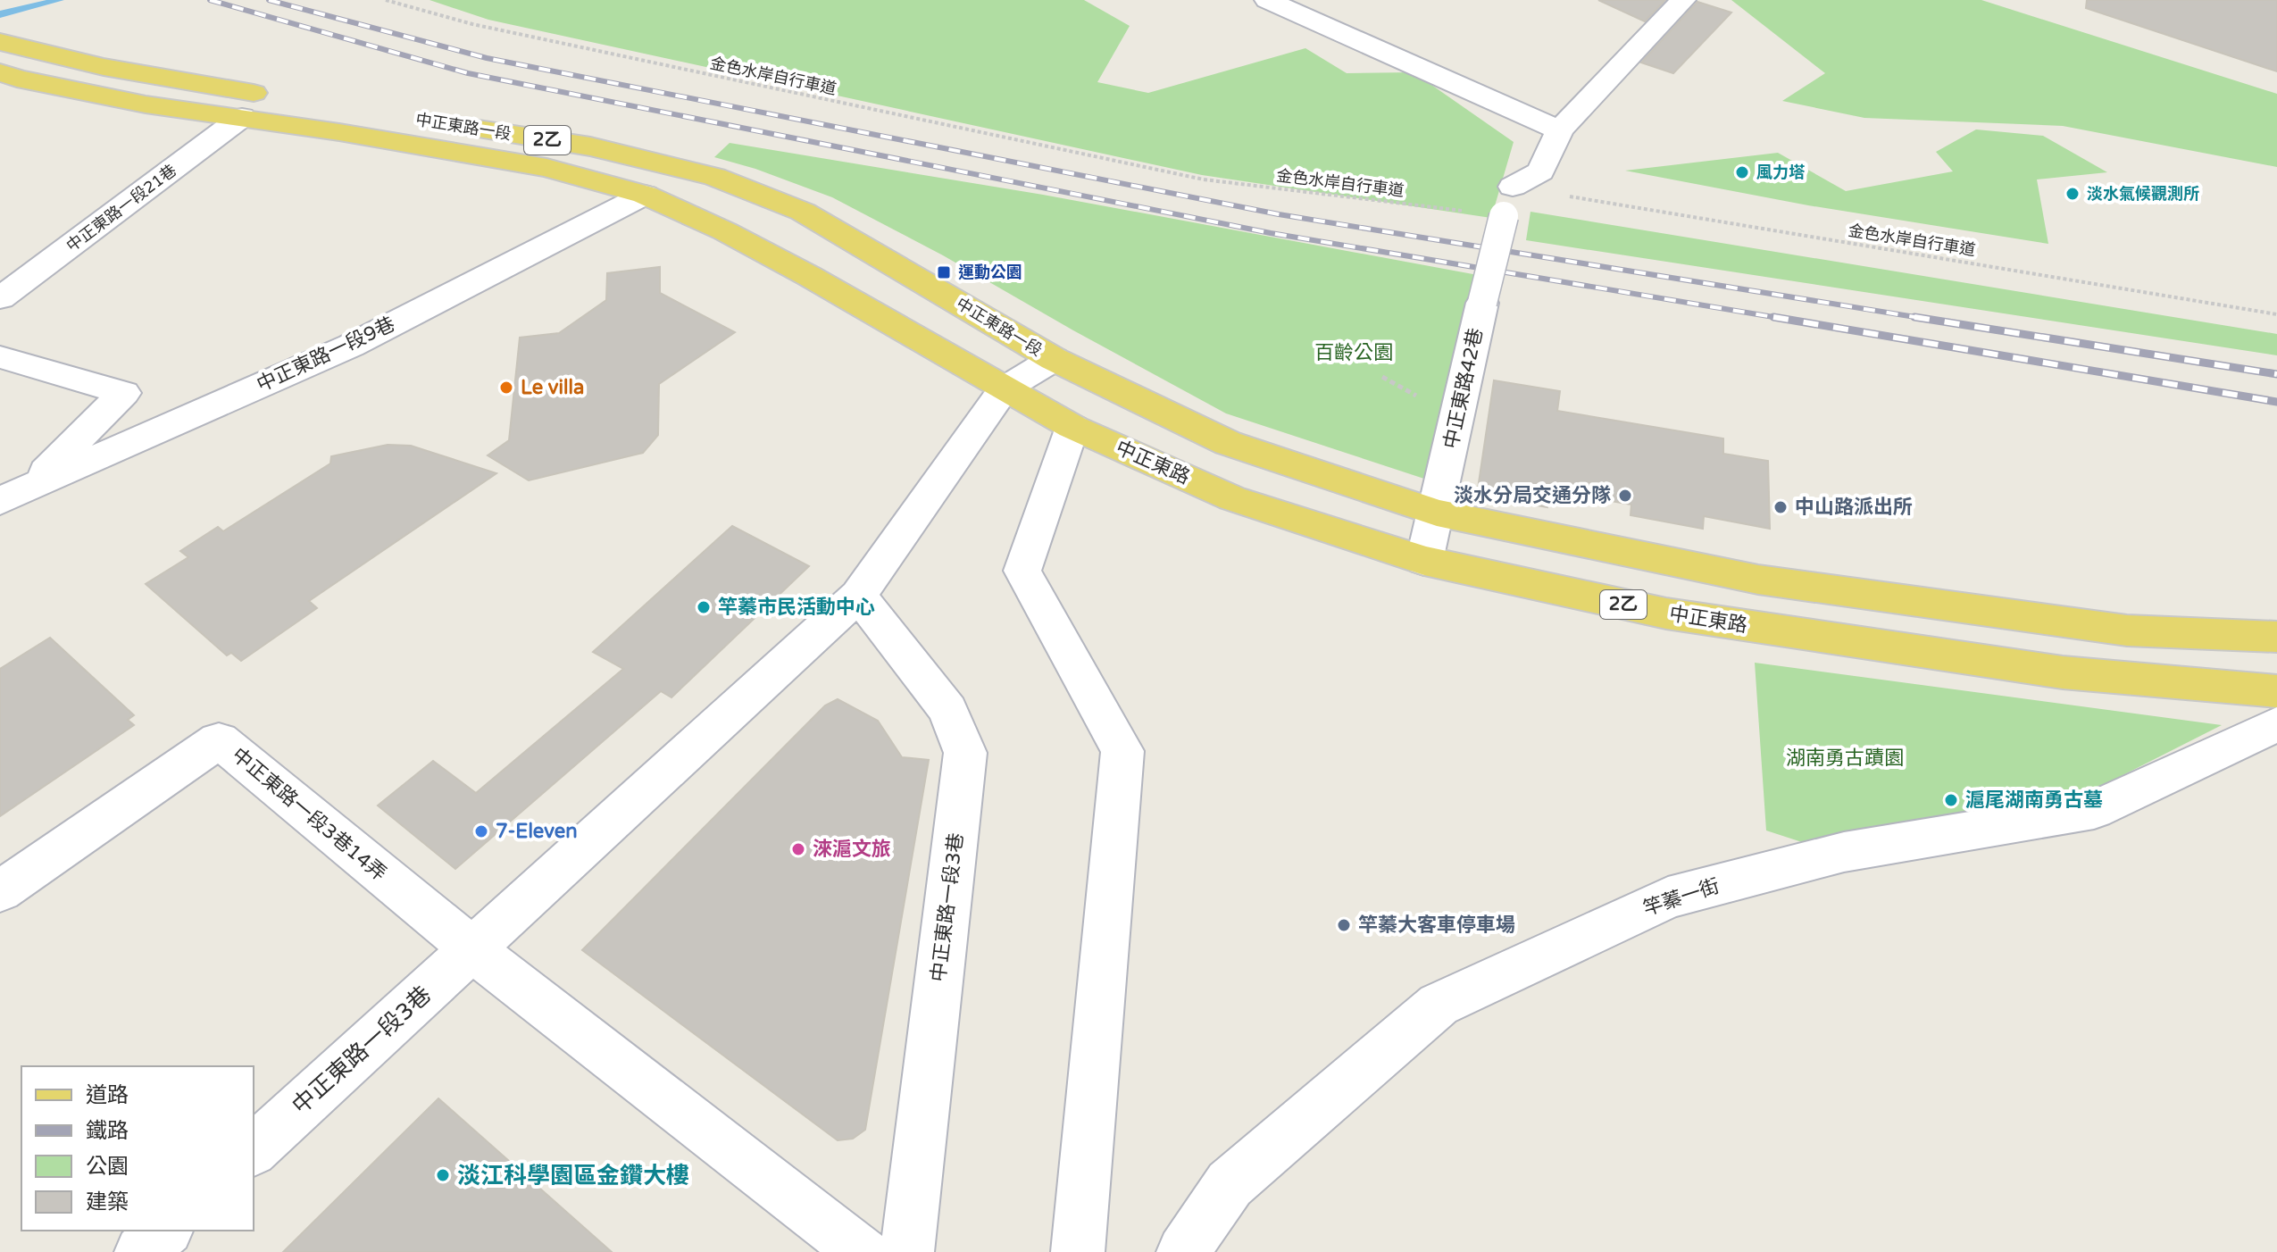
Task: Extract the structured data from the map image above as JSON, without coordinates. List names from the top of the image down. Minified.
{"streets":{"main road":["中正東路一段","2乙","中正東路"],"street":["中正東路一段21巷","中正東路一段9巷","中正東路42巷","中正東路一段3巷14弄","竿蓁一街","中正東路一段3巷"],"path":["金色水岸自行車道"]},"crossings":[["金色水岸自行車道","中正東路42巷"],["中正東路一段","2乙"],["中正東路一段","中正東路一段21巷"],["中正東路一段","中正東路一段9巷"],["中正東路一段","中正東路"],["中正東路一段","中正東路一段3巷"],["2乙","中正東路42巷"],["2乙","中正東路一段3巷"],["中正東路42巷","中正東路"],["中正東路","中正東路一段3巷"],["中正東路一段3巷14弄","中正東路一段3巷"]],"parks":["百齡公園","湖南勇古蹟園"],"places":{"other":["風力塔","淡水氣候觀測所","Le villa","淡水分局交通分隊","中山路派出所","竿蓁市民活動中心","滬尾湖南勇古墓","7-Eleven","淶滬文旅","竿蓁大客車停車場","淡江科學園區金鑽大樓"],"transit":["運動公園"]},"legend":["道路","鐵路","公園","建築"]}
